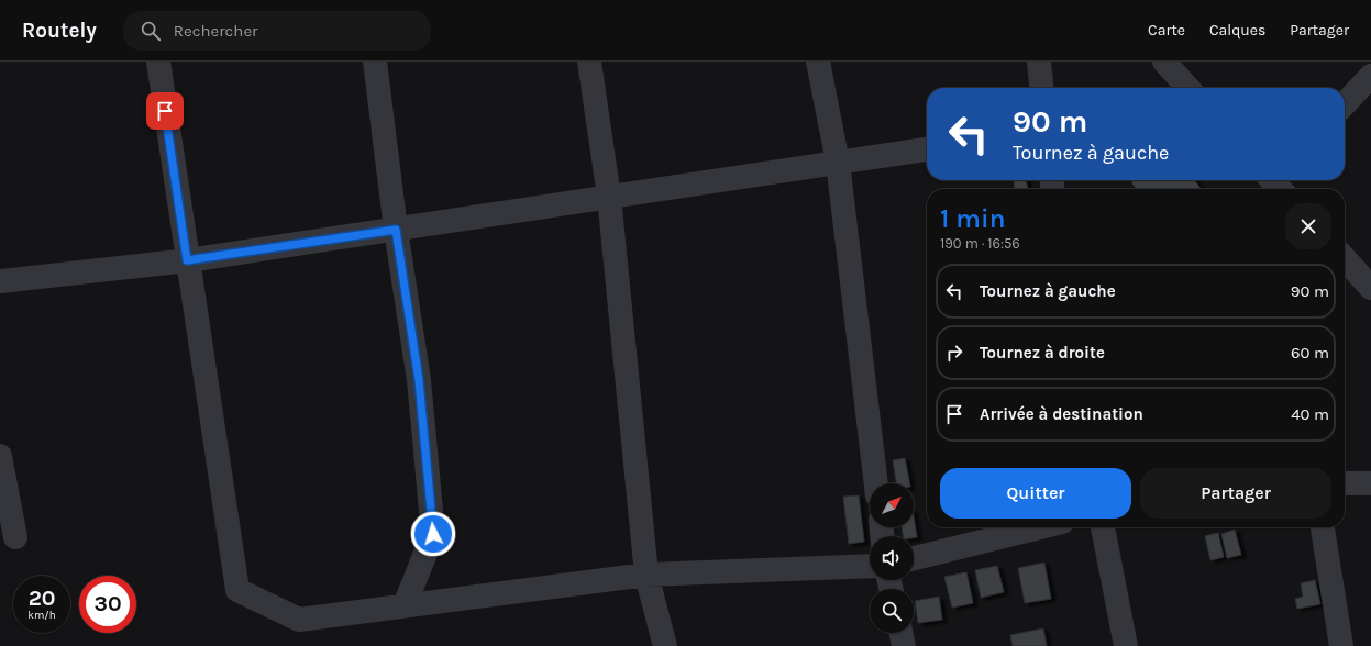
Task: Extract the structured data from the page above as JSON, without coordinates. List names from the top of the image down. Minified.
{"north":"top right","page":{"header":"Routely","search":"Rechercher","nav":["Carte","Calques","Partager"],"turn":["90 m","Tournez à gauche"],"heading":["1 min","190 m · 16:56"],"list":[{"name":"Tournez à gauche","value":"90 m"},{"name":"Tournez à droite","value":"60 m"},{"name":"Arrivée à destination","value":"40 m"}],"buttons":["Quitter","Partager"],"speed":"20 km/h","limit":"30"}}
